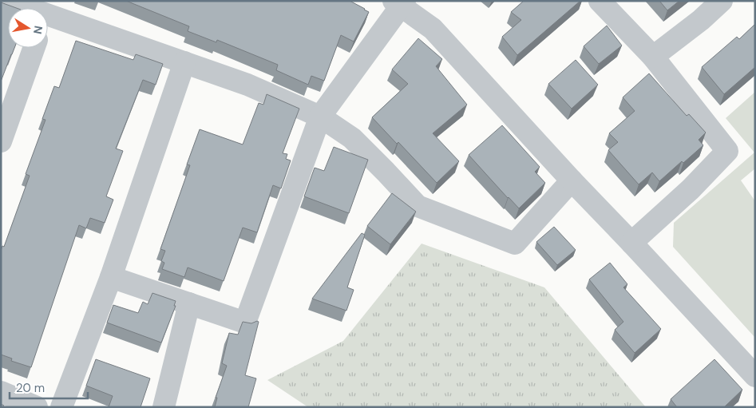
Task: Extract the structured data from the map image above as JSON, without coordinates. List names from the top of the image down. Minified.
{"scale_bar":"20 m","north":"right"}
